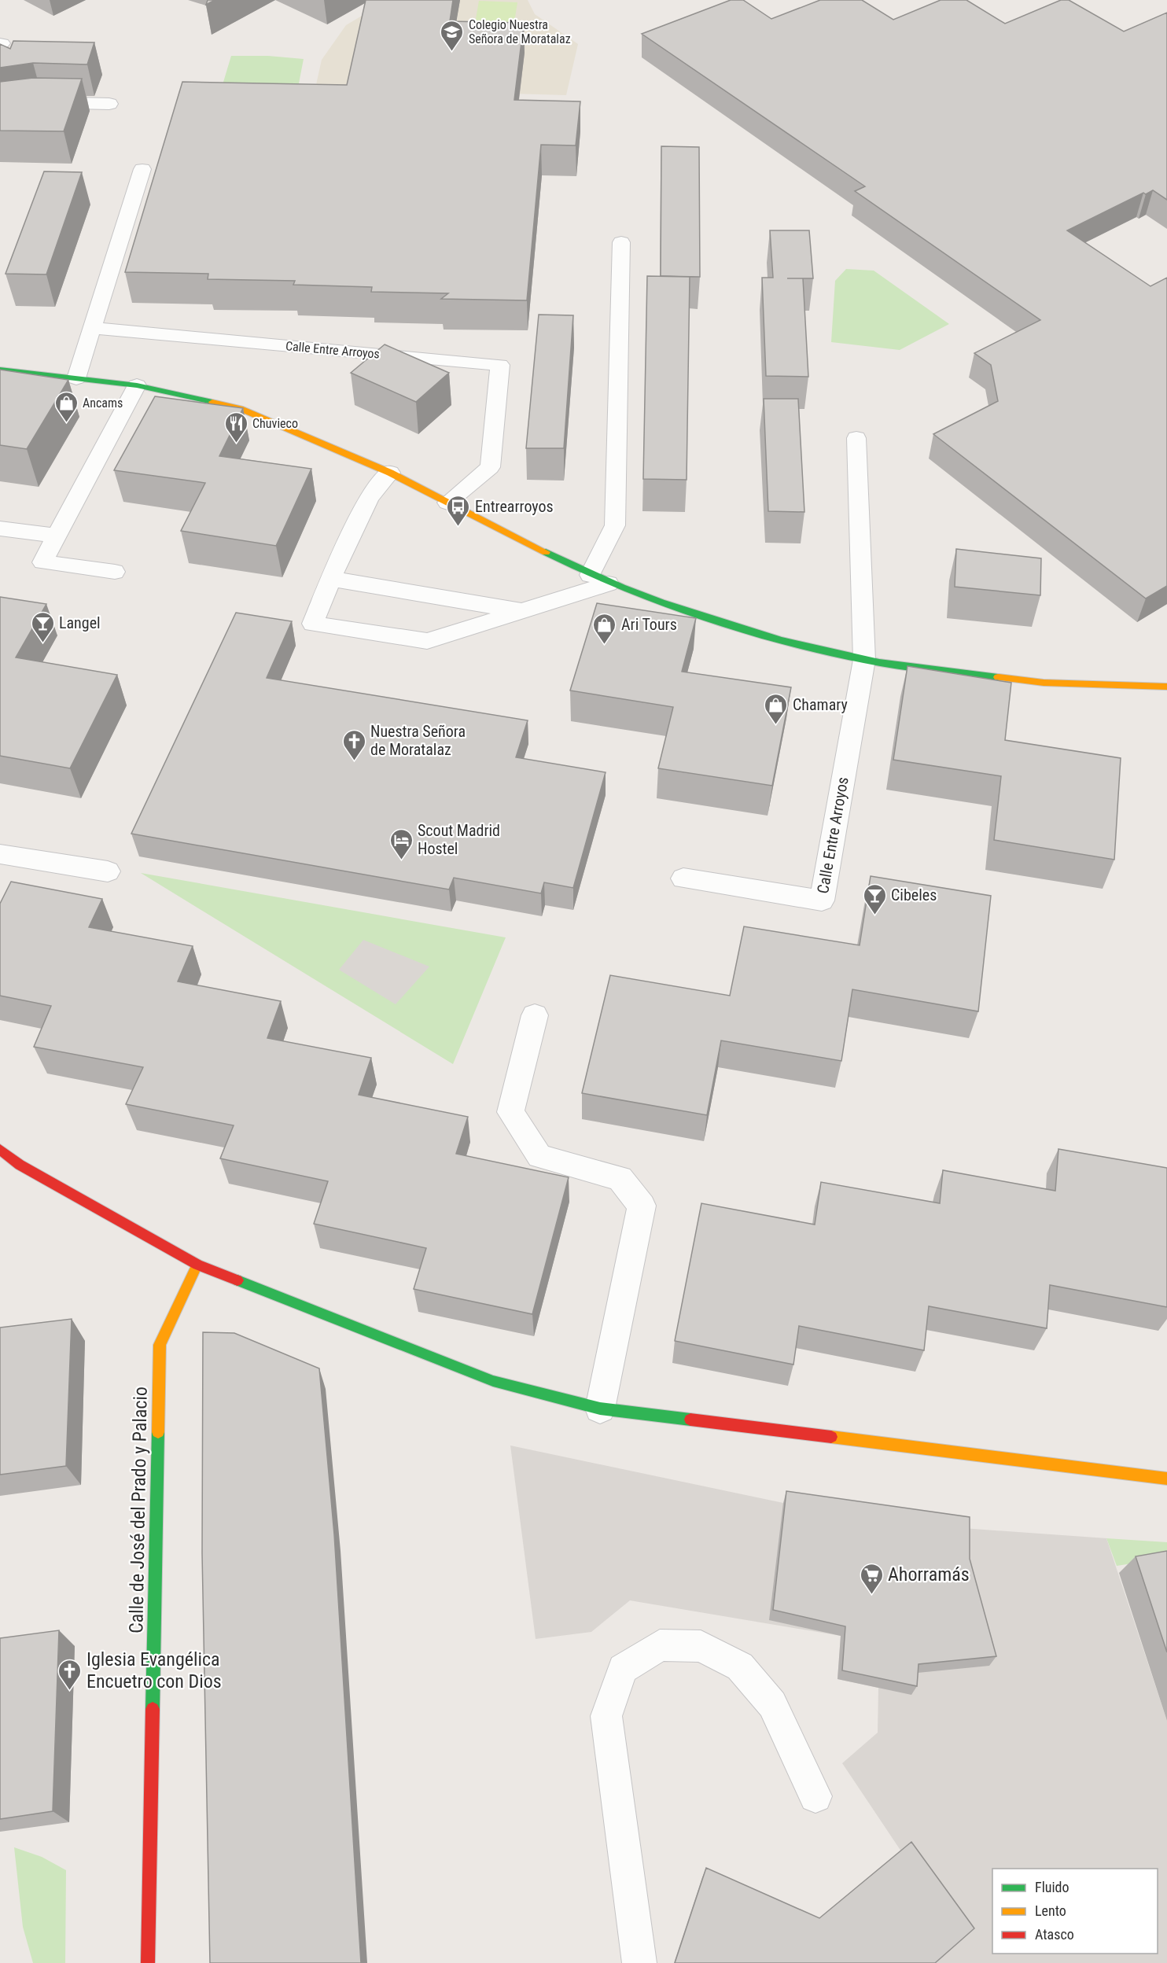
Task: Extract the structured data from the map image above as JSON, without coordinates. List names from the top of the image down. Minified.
{"streets":{"street":["Calle Entre Arroyos","Calle de José del Prado y Palacio"]},"places":{"school or university":["Colegio Nuestra Señora de Moratalaz"],"shop":["Ancams","Ari Tours","Chamary"],"restaurant":["Chuvieco"],"bus stop":["Entrearroyos"],"bar":["Langel","Cibeles"],"church":["Nuestra Señora de Moratalaz","Iglesia Evangélica Encuetro con Dios"],"hotel":["Scout Madrid Hostel"],"supermarket":["Ahorramás"]},"legend":["Fluido","Lento","Atasco"]}
